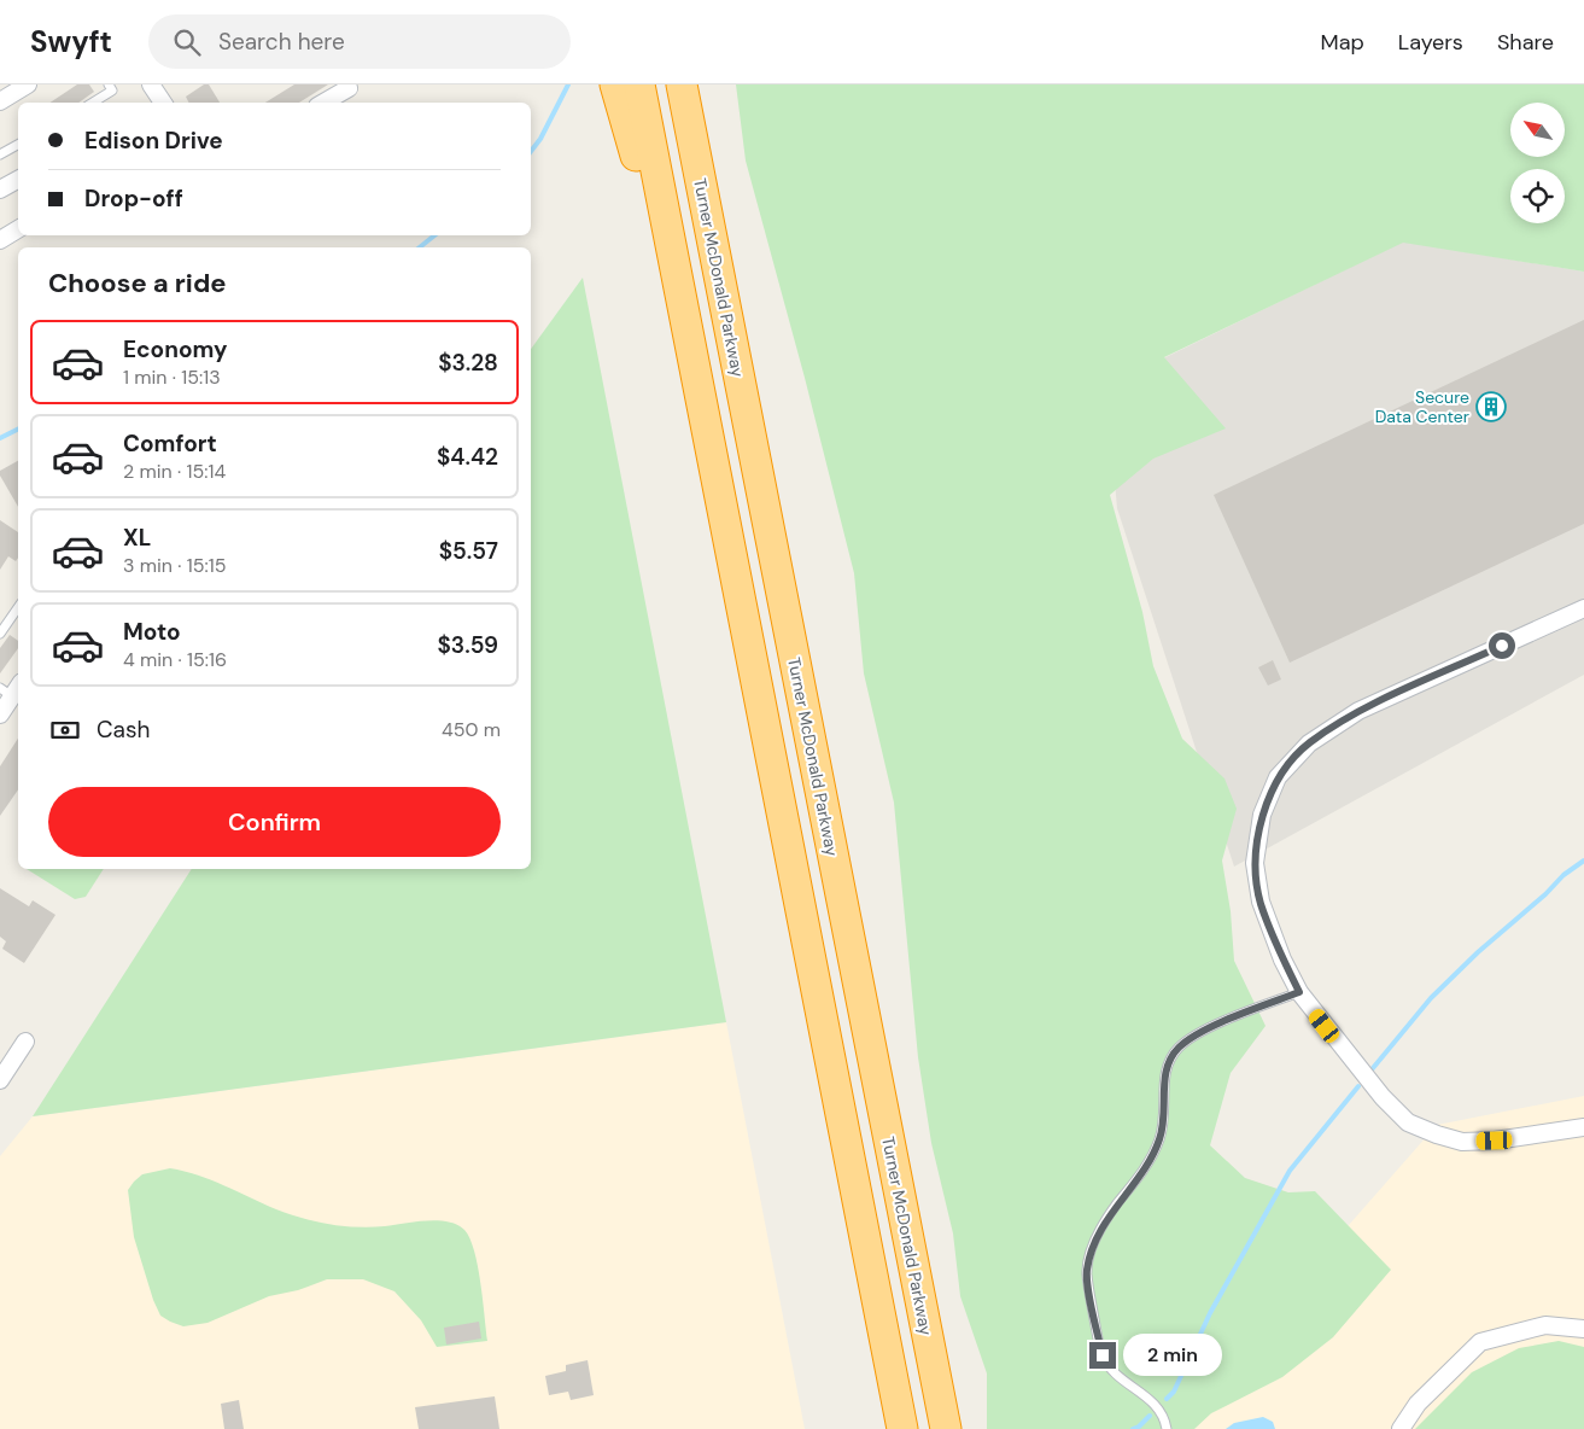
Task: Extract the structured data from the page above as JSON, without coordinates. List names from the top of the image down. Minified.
{"streets":{"highway":["Turner McDonald Parkway"]},"places":{"building":["Secure Data Center"]},"north":"top left","page":{"header":"Swyft","search":"Search here","nav":["Map","Layers","Share"],"banner":["Edison Drive","Drop-off"],"heading":"Choose a ride","list":[{"name":"Economy","note":"1 min · 15:13","value":"$3.28"},{"name":"Comfort","note":"2 min · 15:14","value":"$4.42"},{"name":"XL","note":"3 min · 15:15","value":"$5.57"},{"name":"Moto","note":"4 min · 15:16","value":"$3.59"}],"pay":["Cash","450 m"],"buttons":"Confirm","bubble":"2 min"}}
